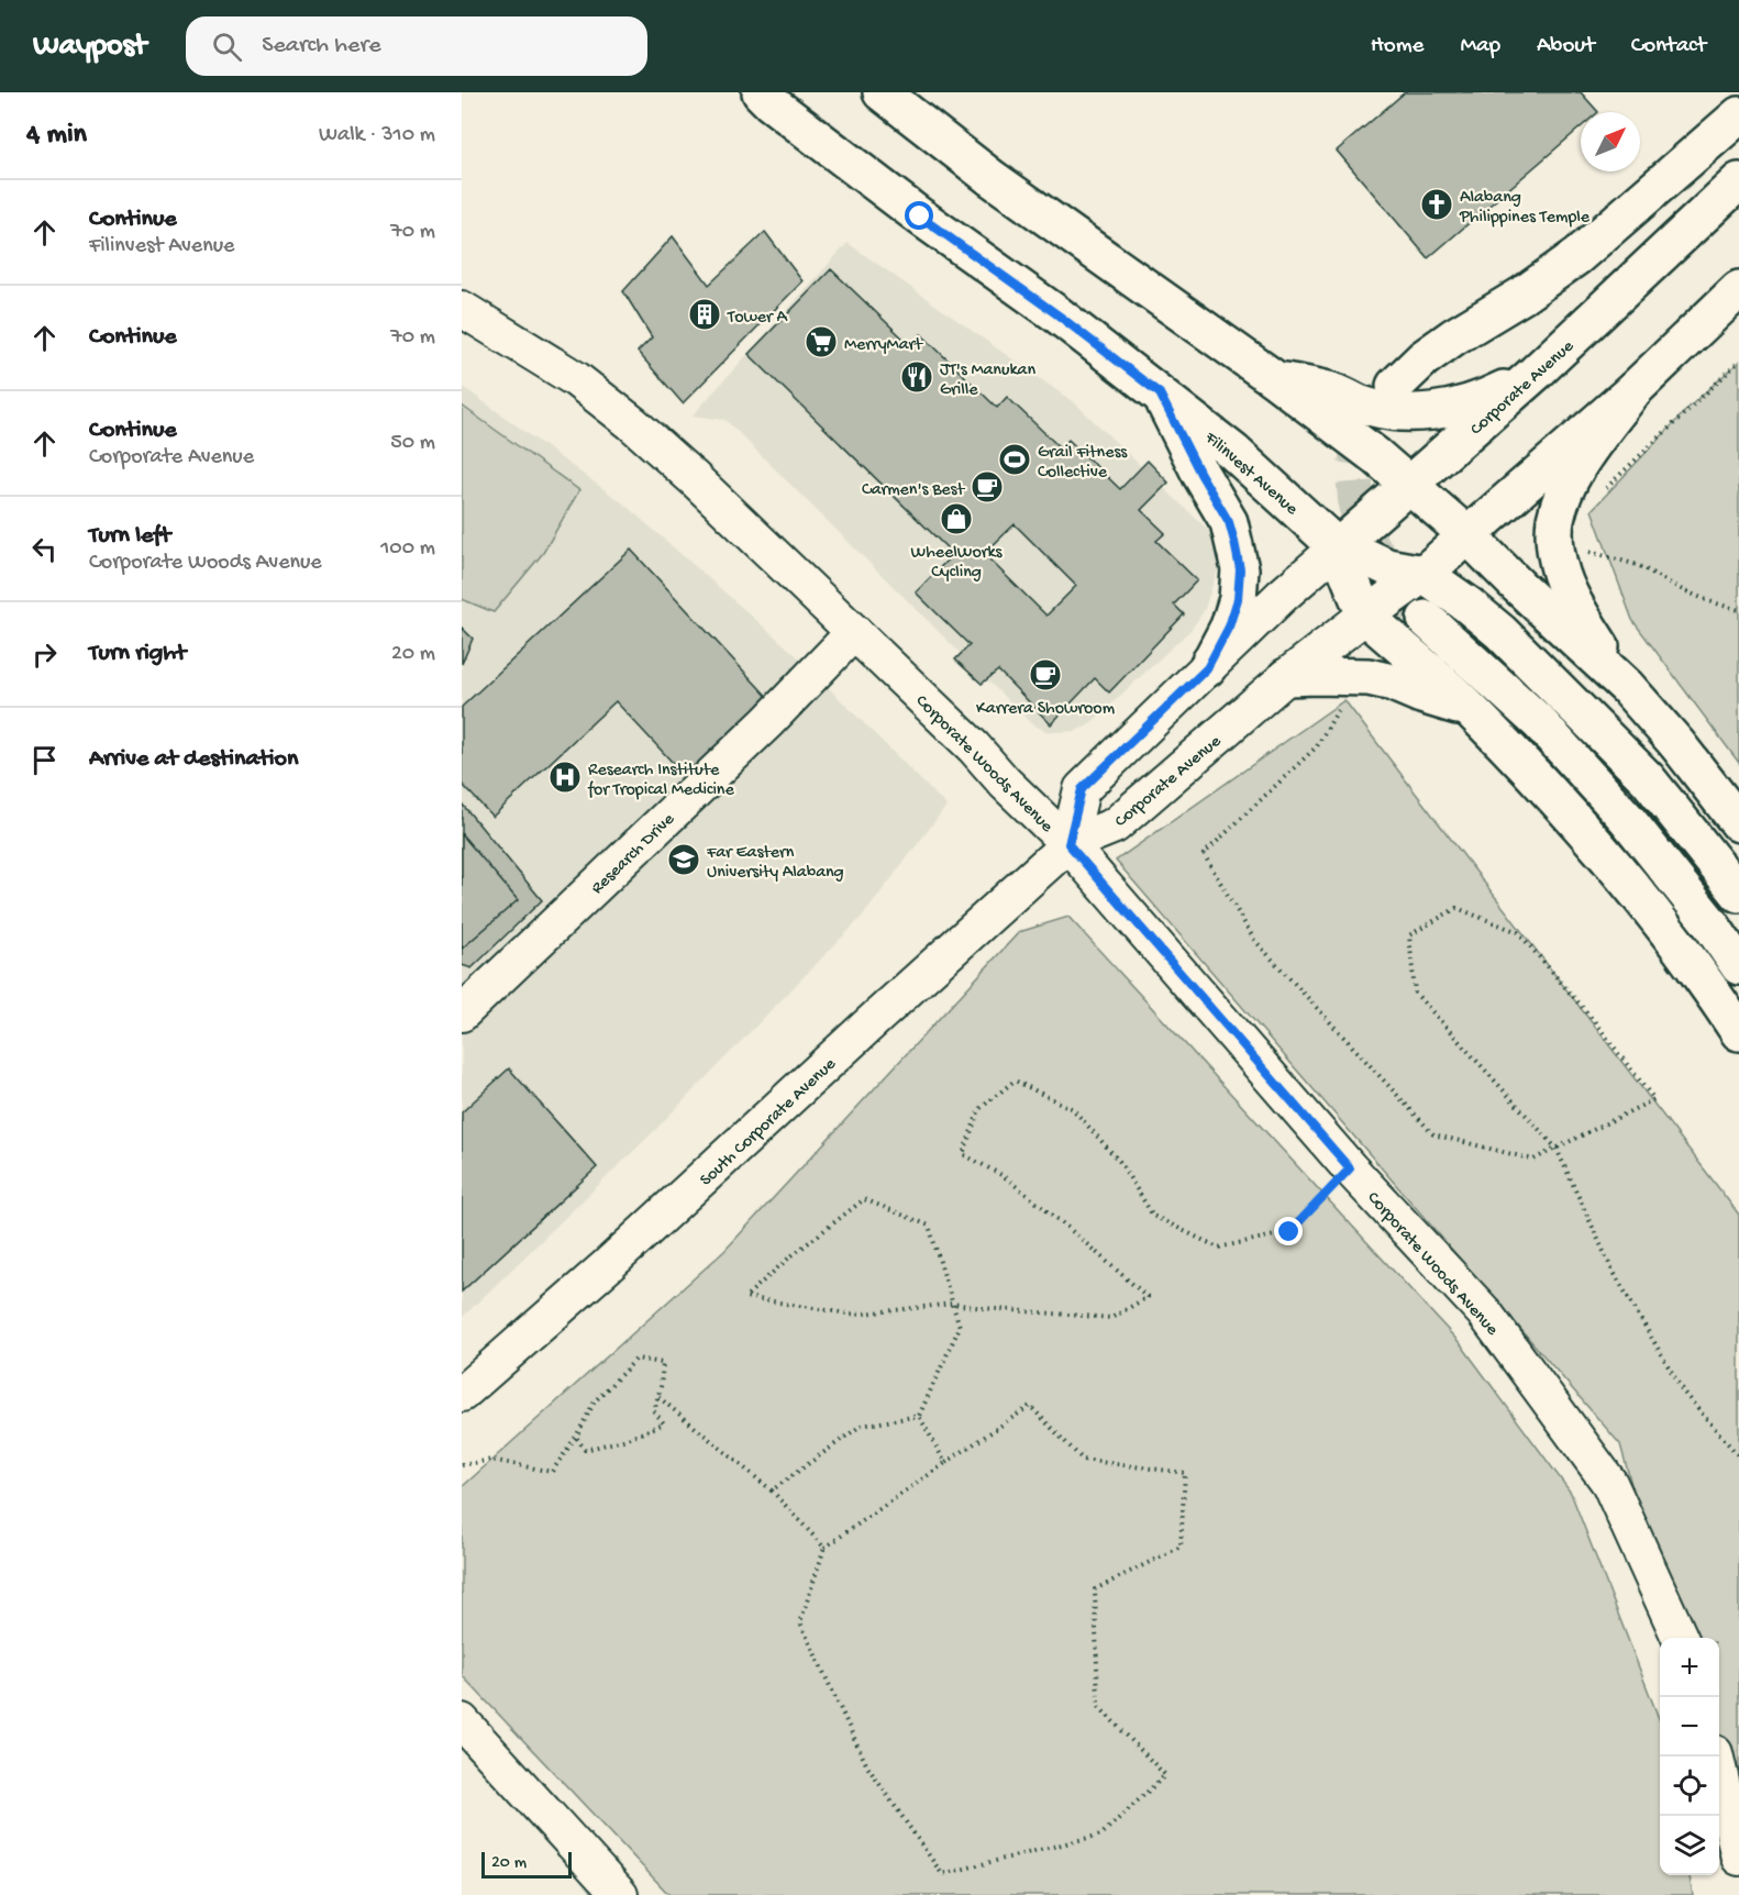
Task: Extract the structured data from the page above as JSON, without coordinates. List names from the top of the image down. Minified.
{"streets":{"main road":["Corporate Avenue","Filinvest Avenue"],"street":["Corporate Woods Avenue","Research Drive","South Corporate Avenue"]},"crossings":[["Corporate Avenue","Filinvest Avenue"],["Corporate Avenue","Corporate Woods Avenue"],["Corporate Avenue","South Corporate Avenue"],["Corporate Woods Avenue","Research Drive"],["Corporate Woods Avenue","South Corporate Avenue"]],"places":{"church":["Alabang Philippines Temple"],"building":["Tower A"],"supermarket":["MerryMart"],"restaurant":["JT's Manukan Grille"],"sports":["Grail Fitness Collective"],"cafe":["Carmen's Best","Karrera Showroom"],"shop":["WheelWorks Cycling"],"hospital":["Research Institute for Tropical Medicine"],"school or university":["Far Eastern University Alabang"]},"scale_bar":"20 m","north":"top right","page":{"header":"Waypost","search":"Search here","nav":["Home","Map","About","Contact"],"heading":["4 min","Walk · 310 m"],"list":[["Continue","Filinvest Avenue","70 m"],["Continue","70 m"],["Continue","Corporate Avenue","50 m"],["Turn left","Corporate Woods Avenue","100 m"],["Turn right","20 m"],"Arrive at destination"],"map_buttons":["+","−"],"scale":"20 m"}}
